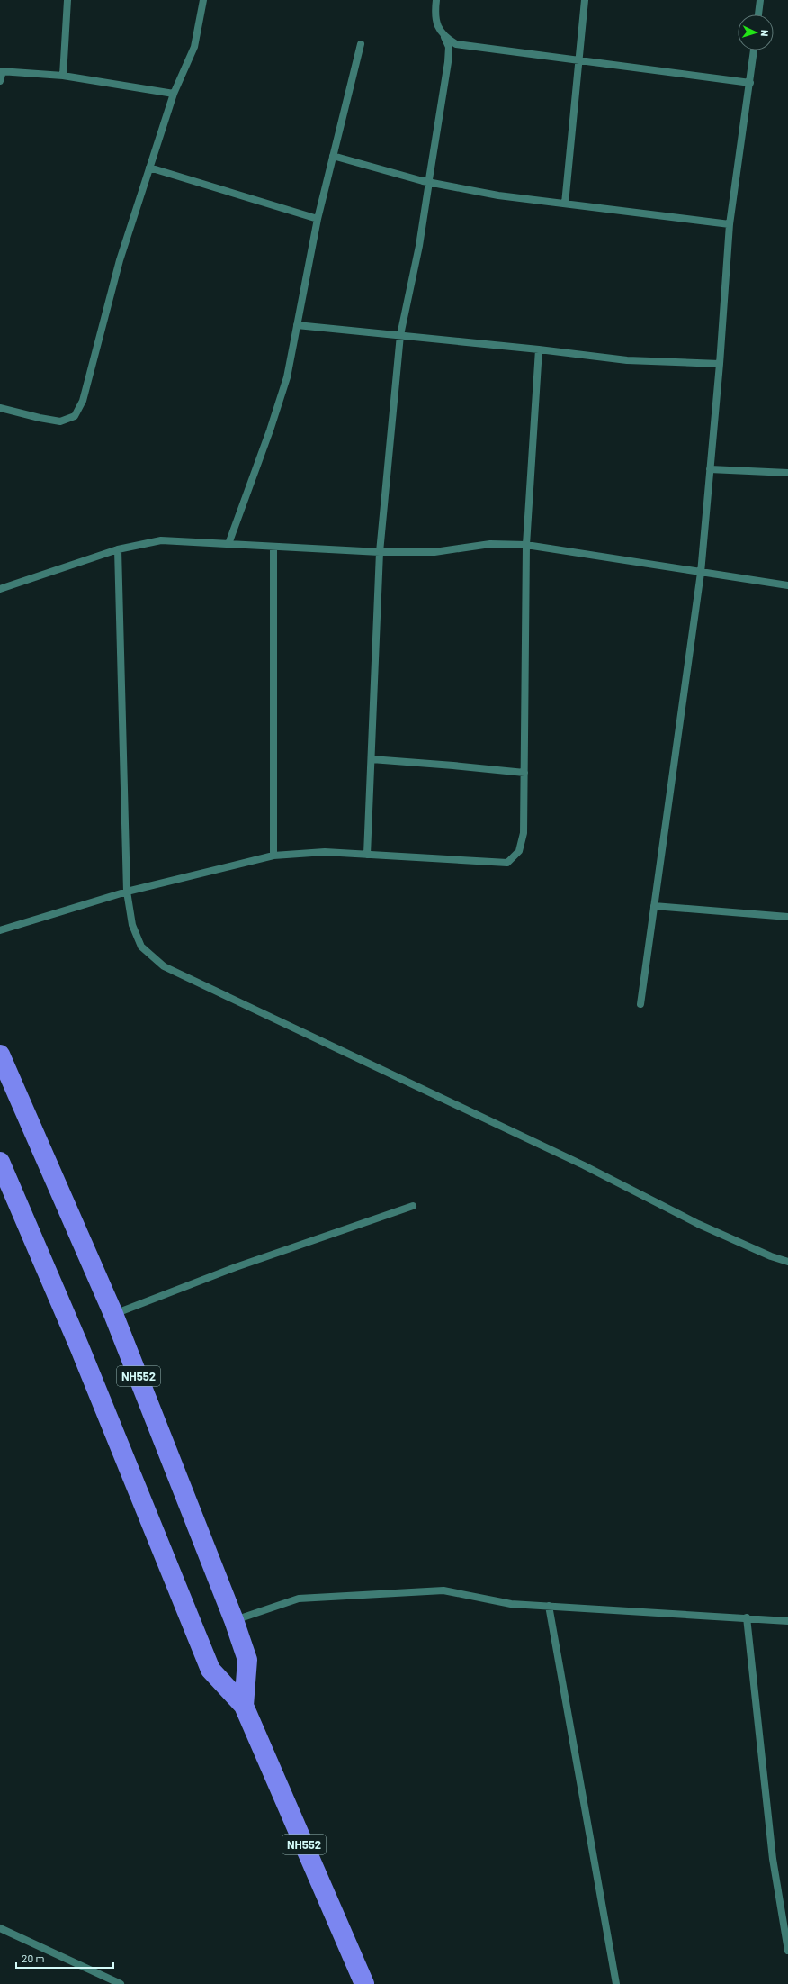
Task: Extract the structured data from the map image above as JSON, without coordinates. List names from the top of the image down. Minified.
{"streets":{"highway":["NH552"]},"scale_bar":"20 m","north":"right"}
